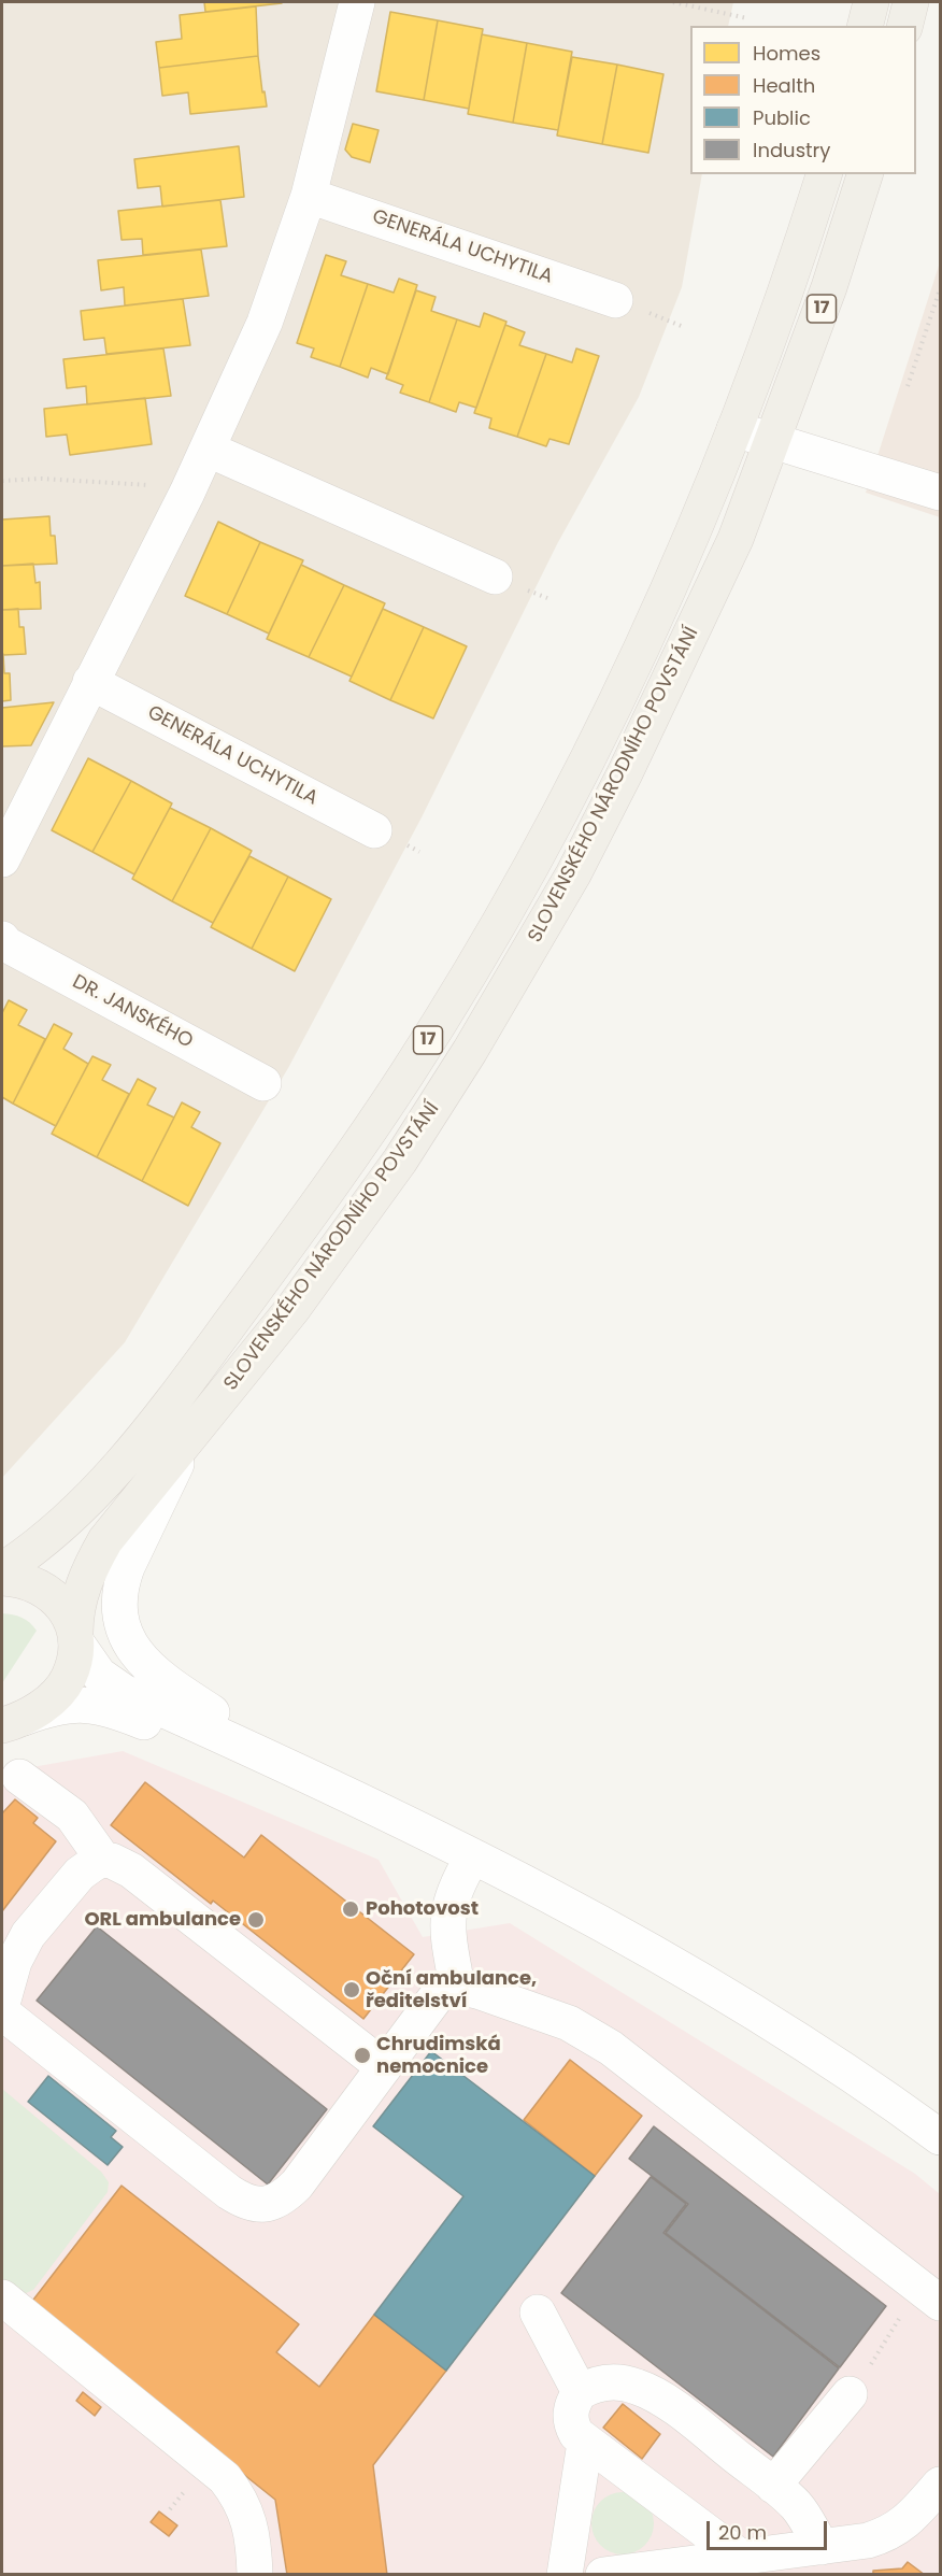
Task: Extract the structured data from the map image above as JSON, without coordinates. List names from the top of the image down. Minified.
{"streets":{"main road":["17","SLOVENSKÉHO NÁRODNÍHO POVSTÁNÍ"],"street":["GENERÁLA UCHYTILA","DR. JANSKÉHO"]},"places":["Pohotovost","ORL ambulance","Oční ambulance, ředitelství","Chrudimská nemocnice"],"legend":["Homes","Health","Public","Industry"],"scale_bar":"20 m"}
